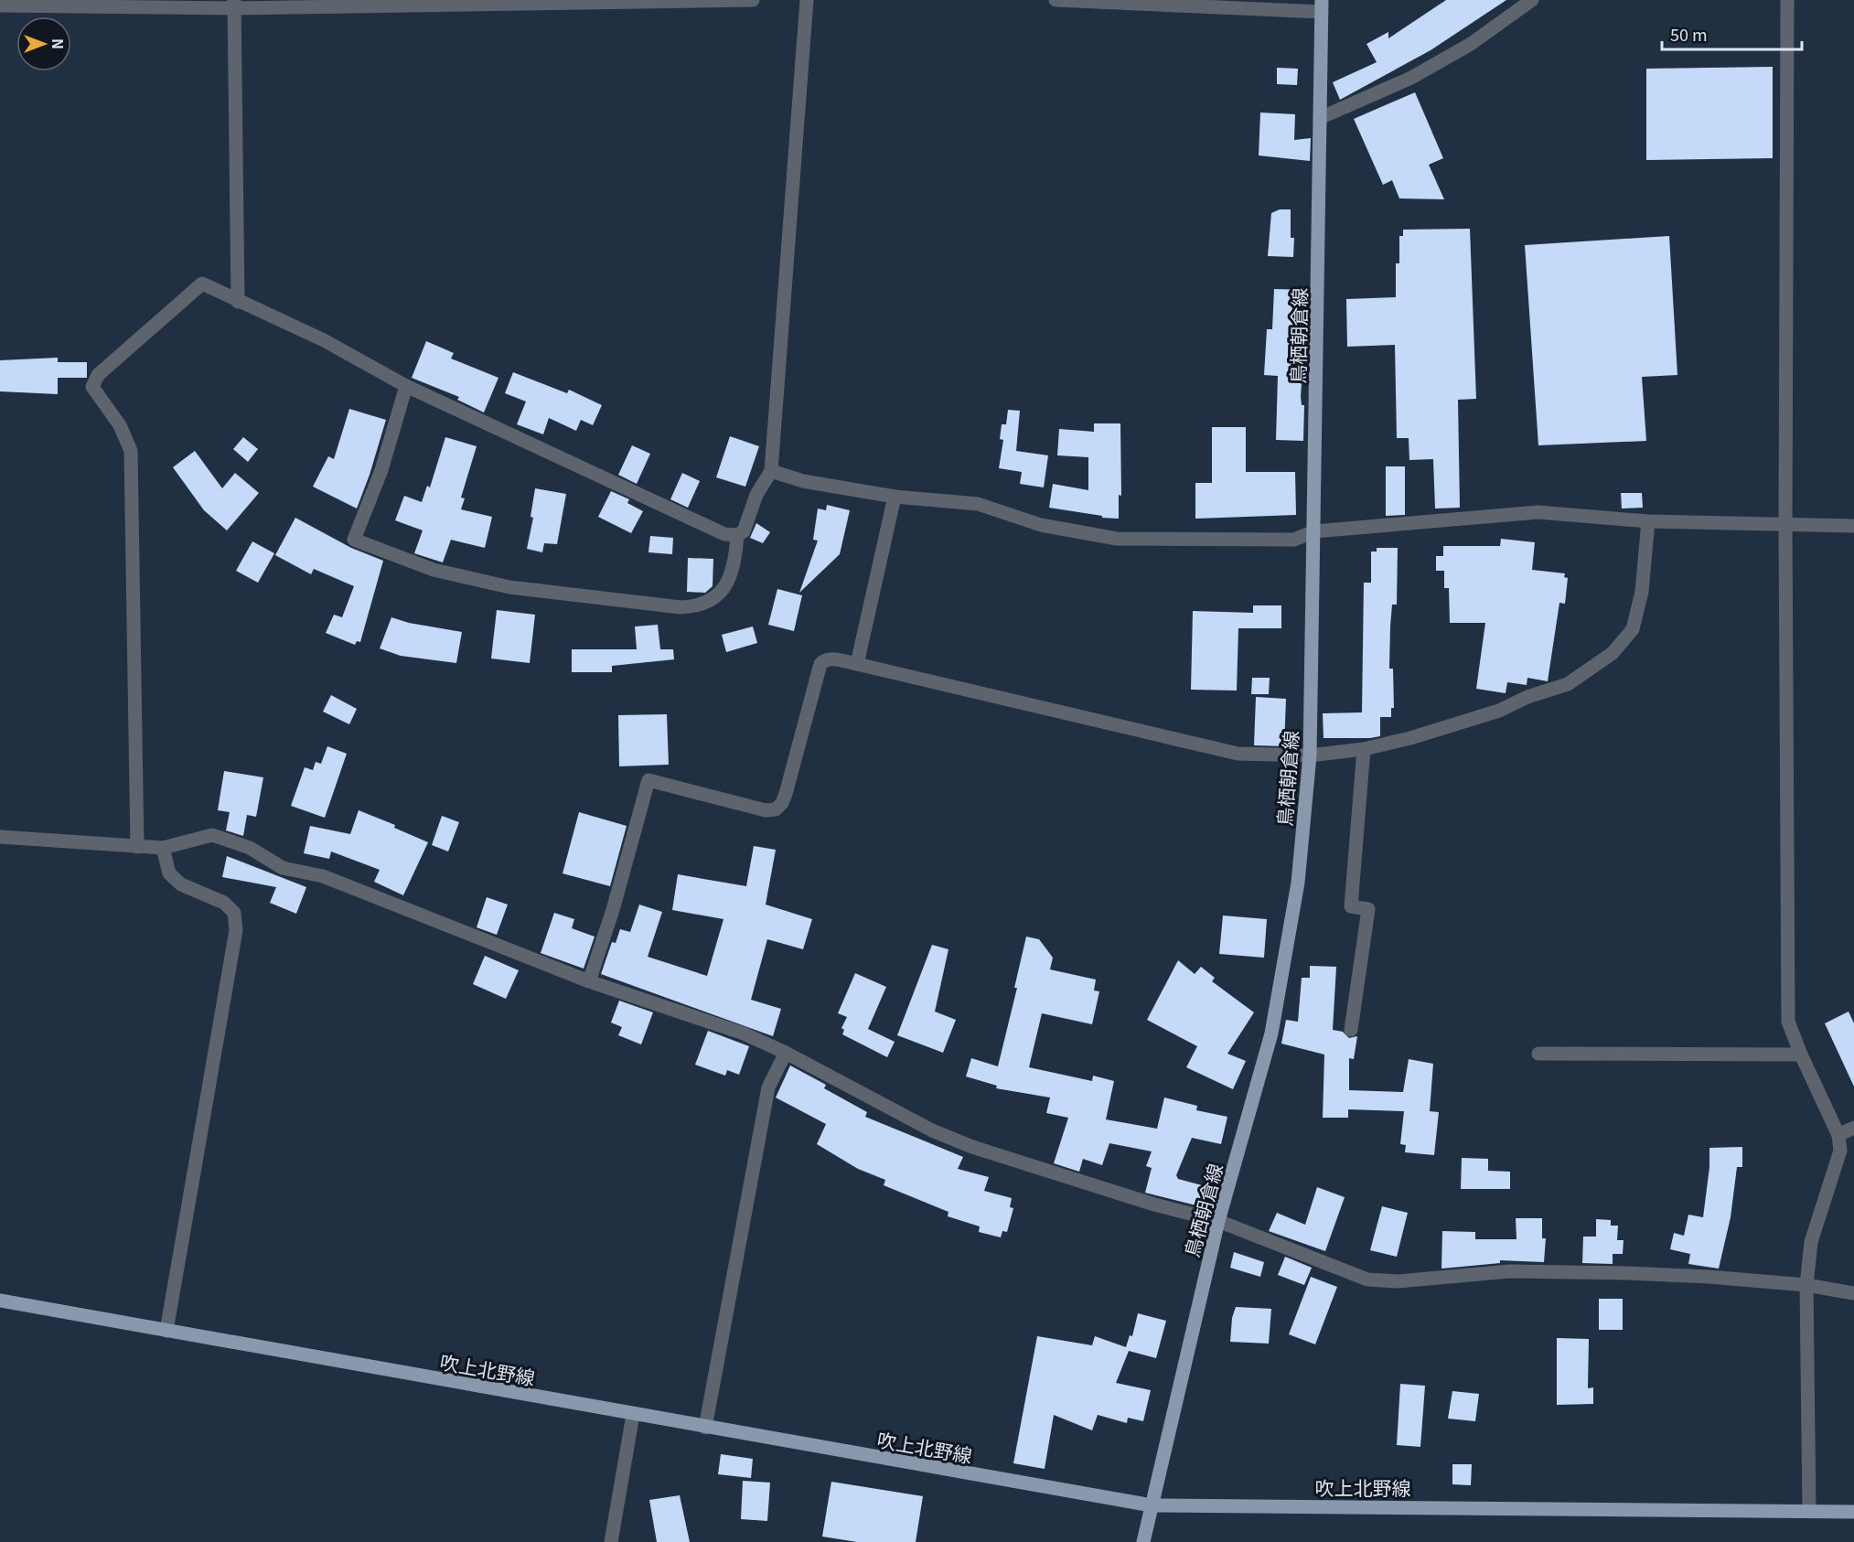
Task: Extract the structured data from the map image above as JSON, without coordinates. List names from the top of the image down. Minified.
{"streets":{"main road":["鳥栖朝倉線","吹上北野線"]},"crossings":[["鳥栖朝倉線","吹上北野線"]],"scale_bar":"50 m","north":"right"}
